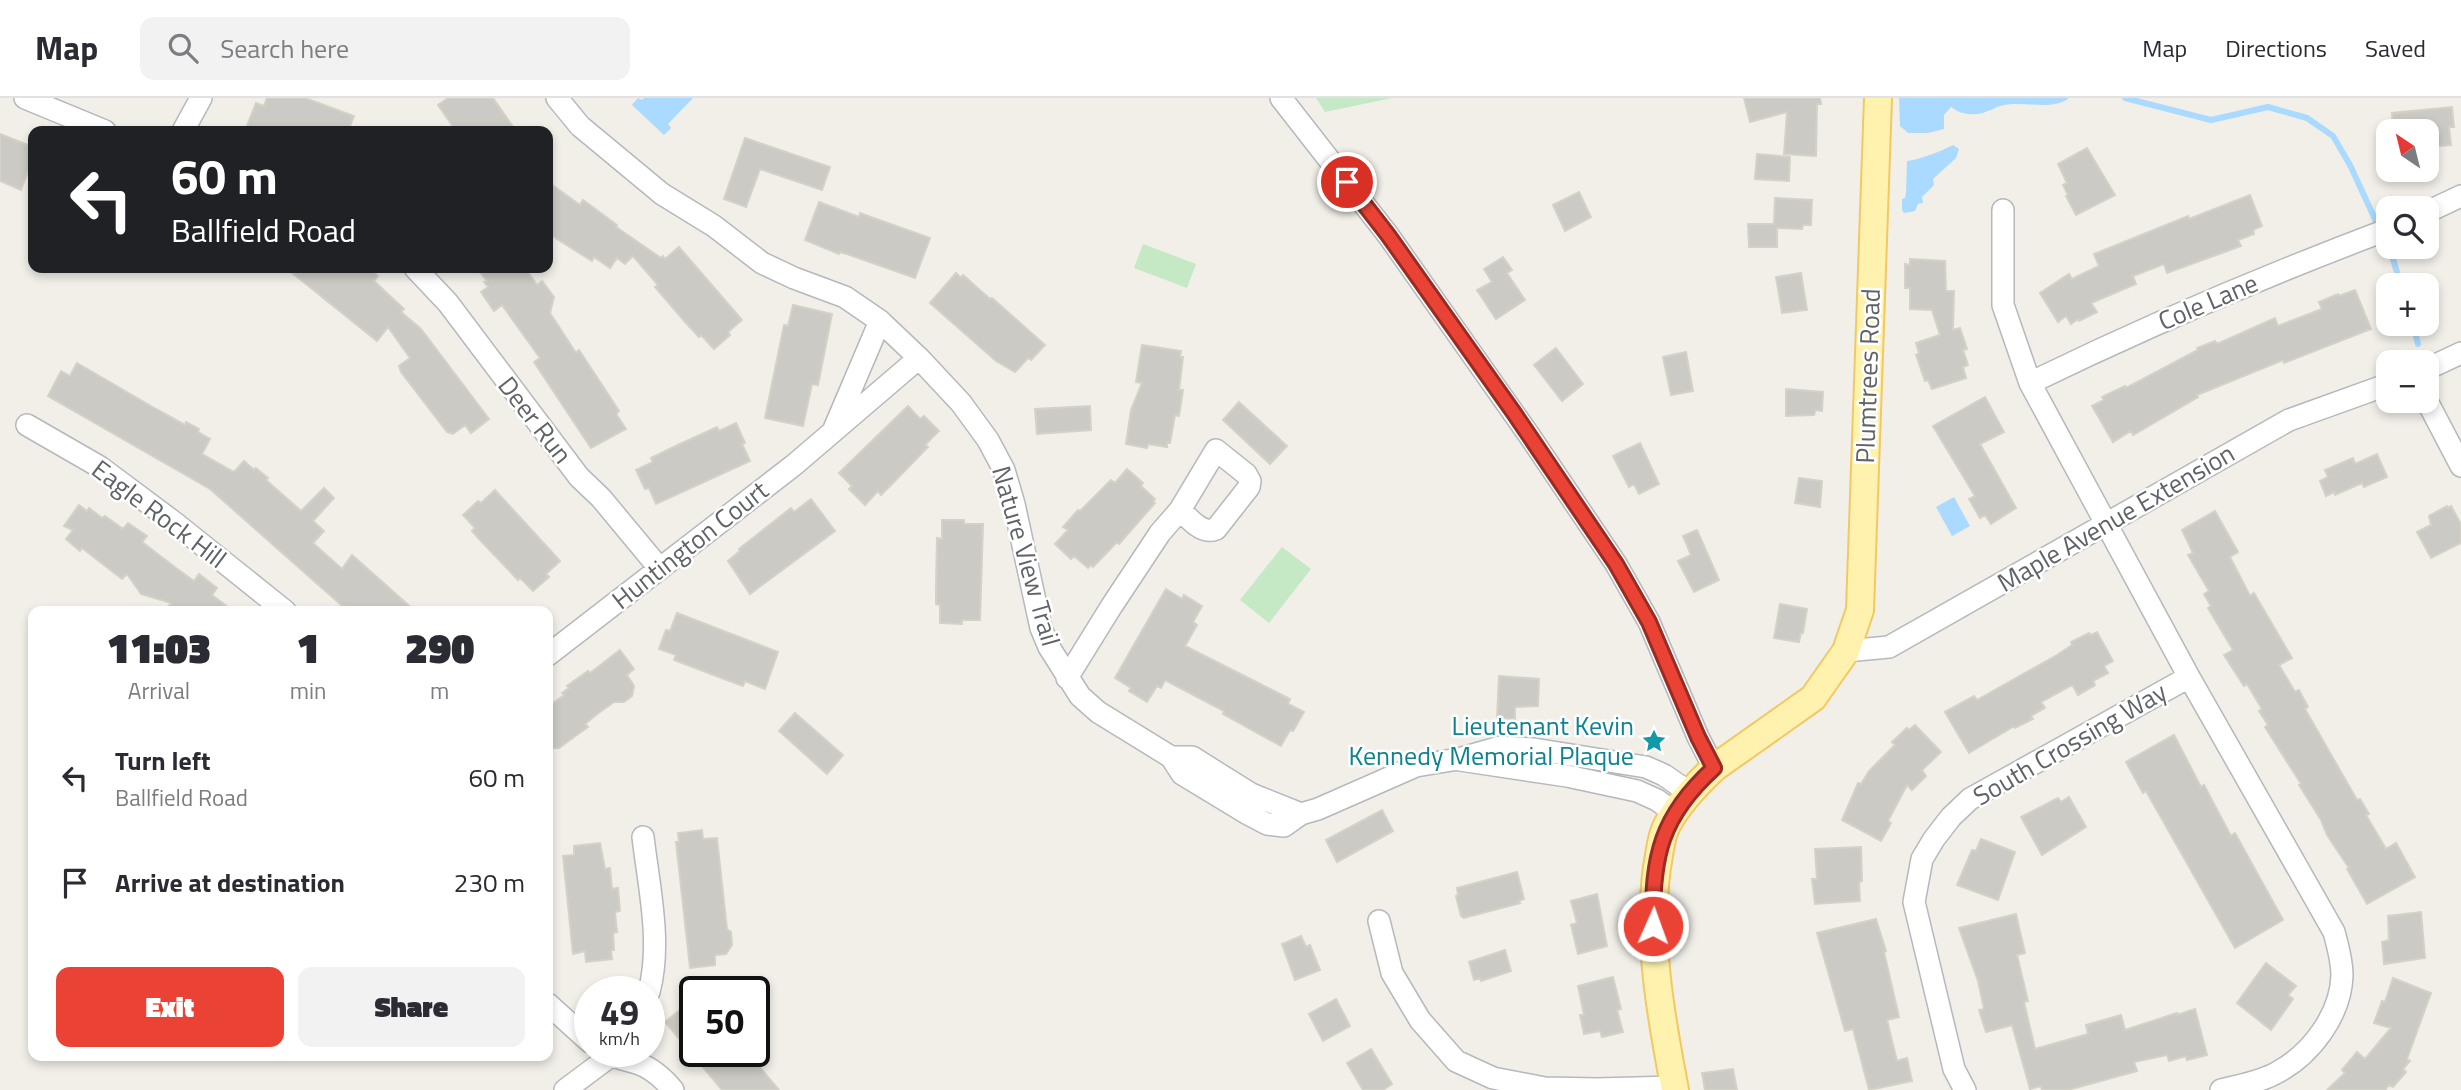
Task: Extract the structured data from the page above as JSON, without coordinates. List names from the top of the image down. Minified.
{"streets":{"main road":["Plumtrees Road"],"street":["Cole Lane","Deer Run","Eagle Rock Hill","Maple Avenue Extension","Huntington Court","Nature View Trail","South Crossing Way"]},"crossings":[["Cole Lane","South Crossing Way"],["Plumtrees Road","Maple Avenue Extension"],["Plumtrees Road","Nature View Trail"],["Deer Run","Huntington Court"],["Maple Avenue Extension","South Crossing Way"],["Huntington Court","Nature View Trail"]],"places":{"place":["Lieutenant Kevin Kennedy Memorial Plaque"]},"north":"top left","page":{"header":"Map","search":"Search here","nav":["Map","Directions","Saved"],"map_buttons":["+","−"],"turn":["60 m","Ballfield Road"],"eta":["11:03","Arrival","1","min","290","m"],"list":[{"name":"Turn left","note":"Ballfield Road","value":"60 m"},{"name":"Arrive at destination","value":"230 m"}],"buttons":["Exit","Share"],"speed":"49 km/h","limit":"50"}}
